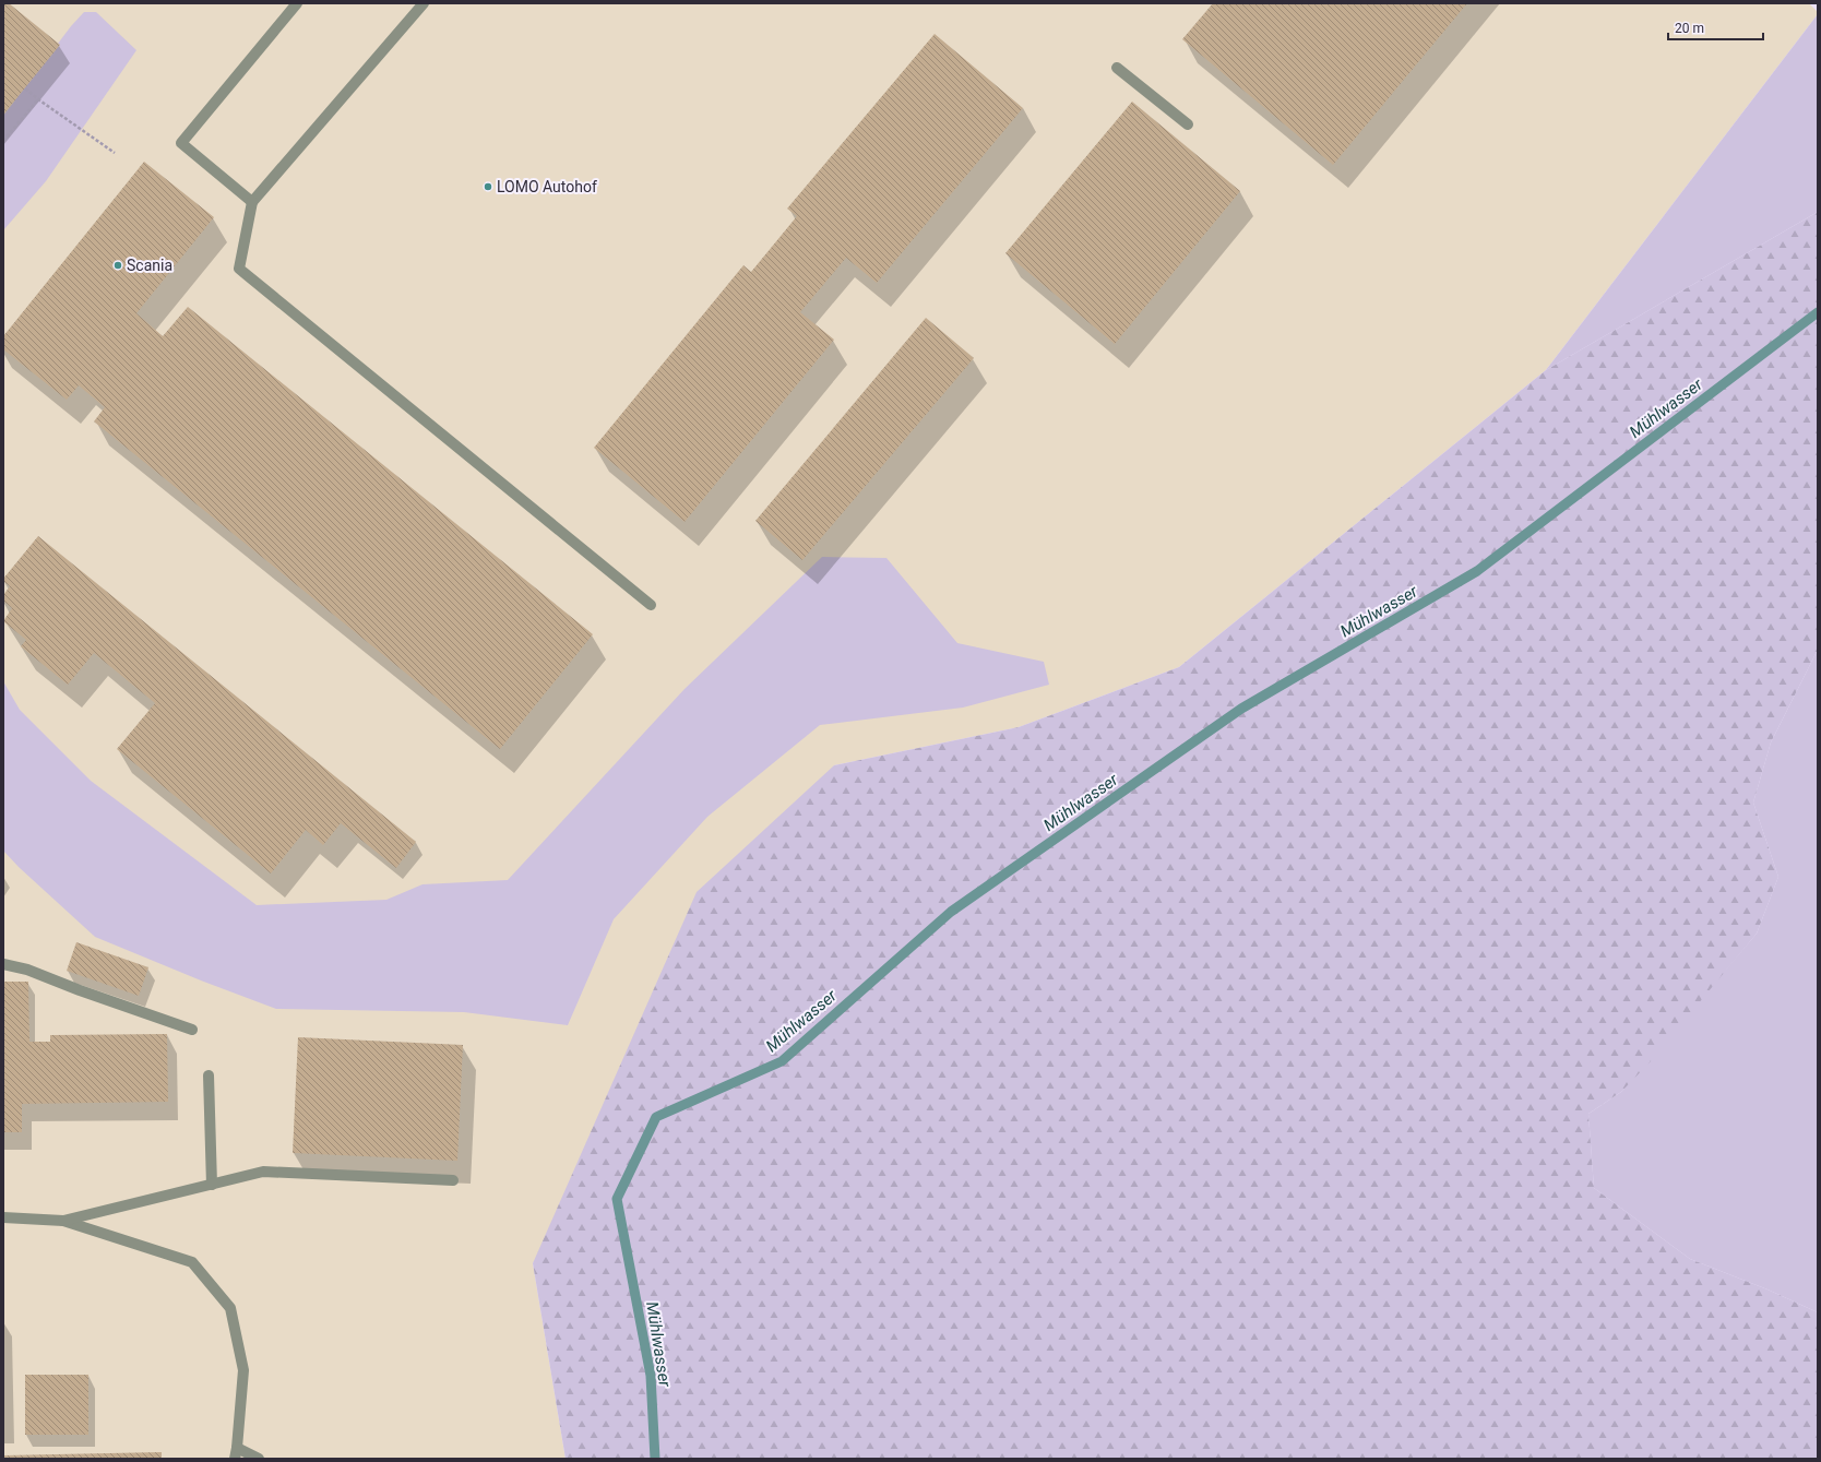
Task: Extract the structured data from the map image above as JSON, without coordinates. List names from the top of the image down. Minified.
{"water":["Mühlwasser"],"places":["LOMO Autohof","Scania"],"scale_bar":"20 m"}
